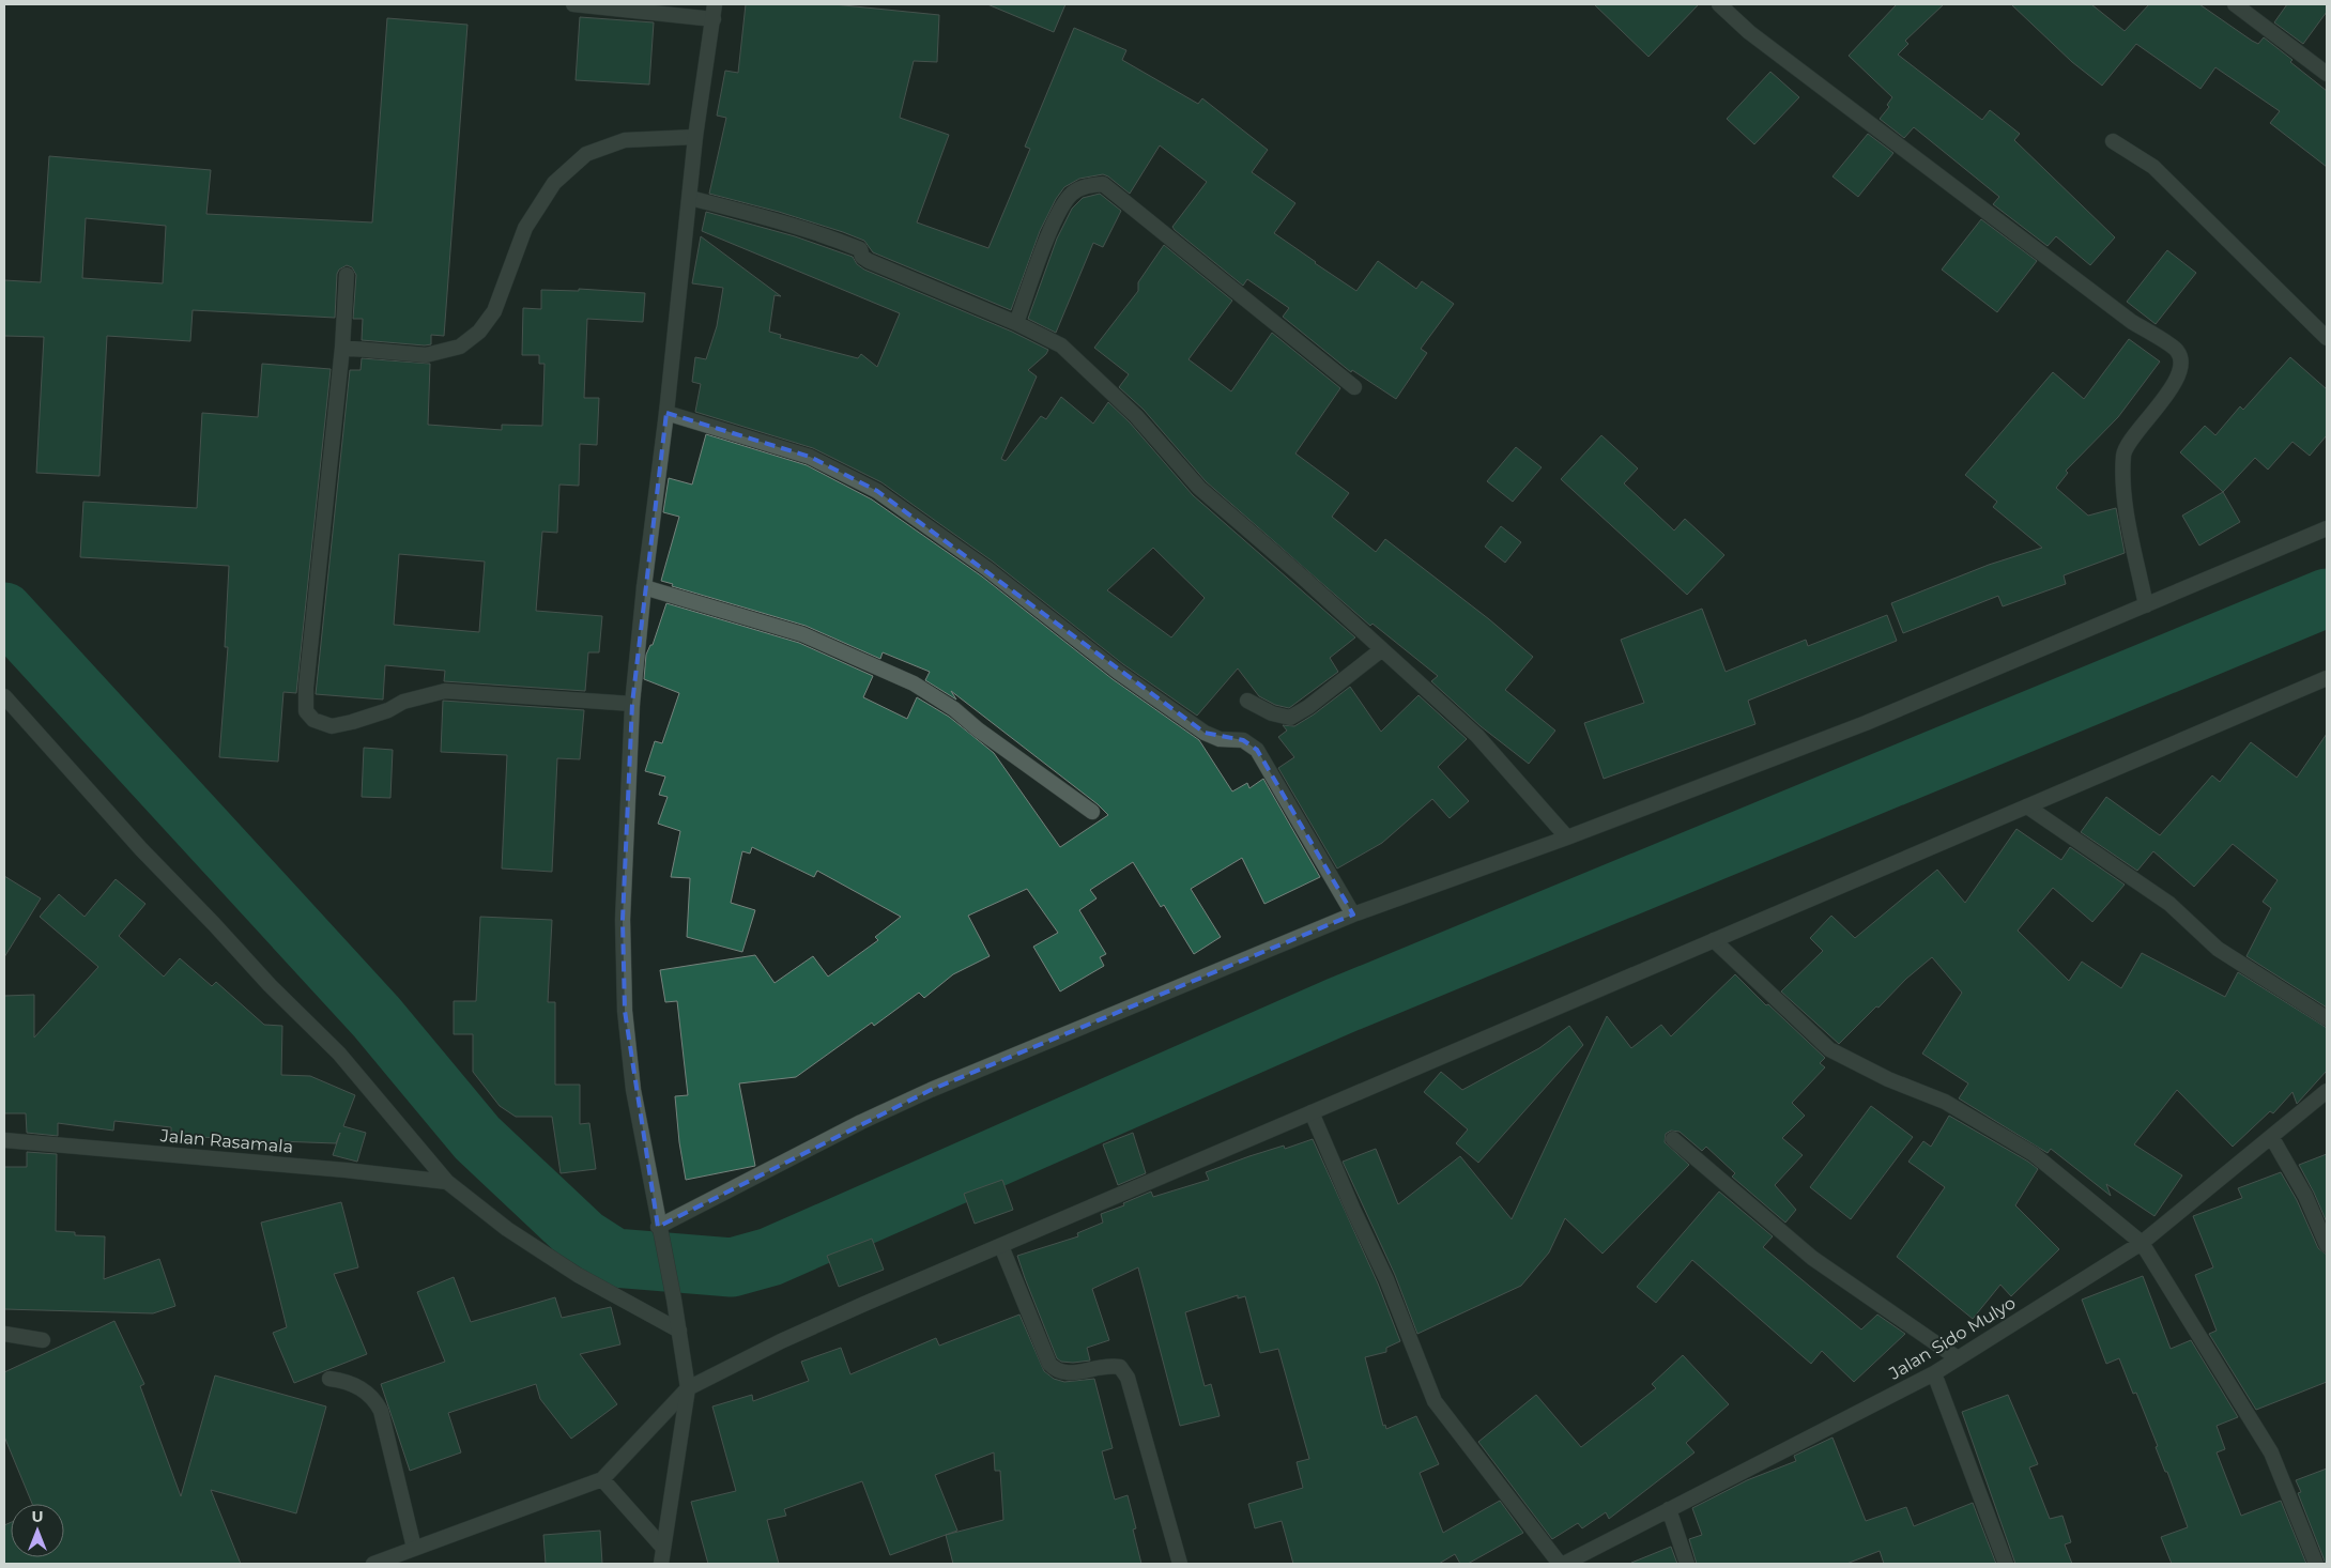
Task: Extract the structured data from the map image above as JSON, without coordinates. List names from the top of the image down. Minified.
{"streets":{"street":["Jalan Rasamala","Jalan Sido Mulyo"]},"north":"top"}
